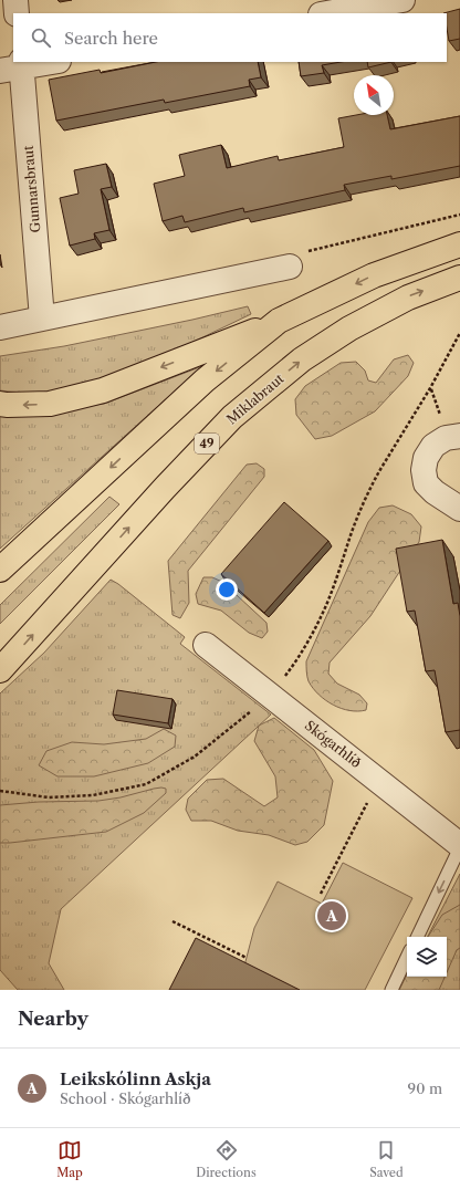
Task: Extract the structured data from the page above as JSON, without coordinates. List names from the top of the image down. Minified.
{"streets":{"highway":["Miklabraut","49"],"street":["Gunnarsbraut","Skógarhlíð"]},"north":"top left","page":{"search":"Search here","pins":"A","heading":"Nearby","list":[{"mark":"A","name":"Leikskólinn Askja","note":"School · Skógarhlíð","value":"90 m"}],"nav":["Map","Directions","Saved"]}}
